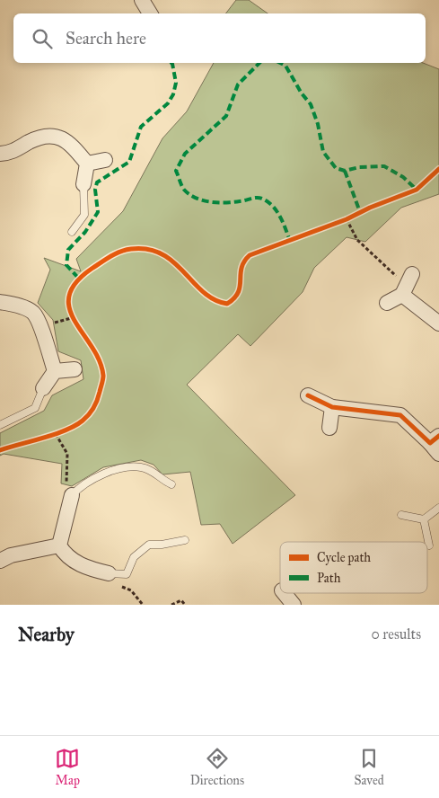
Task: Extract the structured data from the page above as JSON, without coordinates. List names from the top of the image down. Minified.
{"legend":["Cycle path","Path"],"page":{"search":"Search here","heading":["Nearby","0 results"],"nav":["Map","Directions","Saved"]}}
